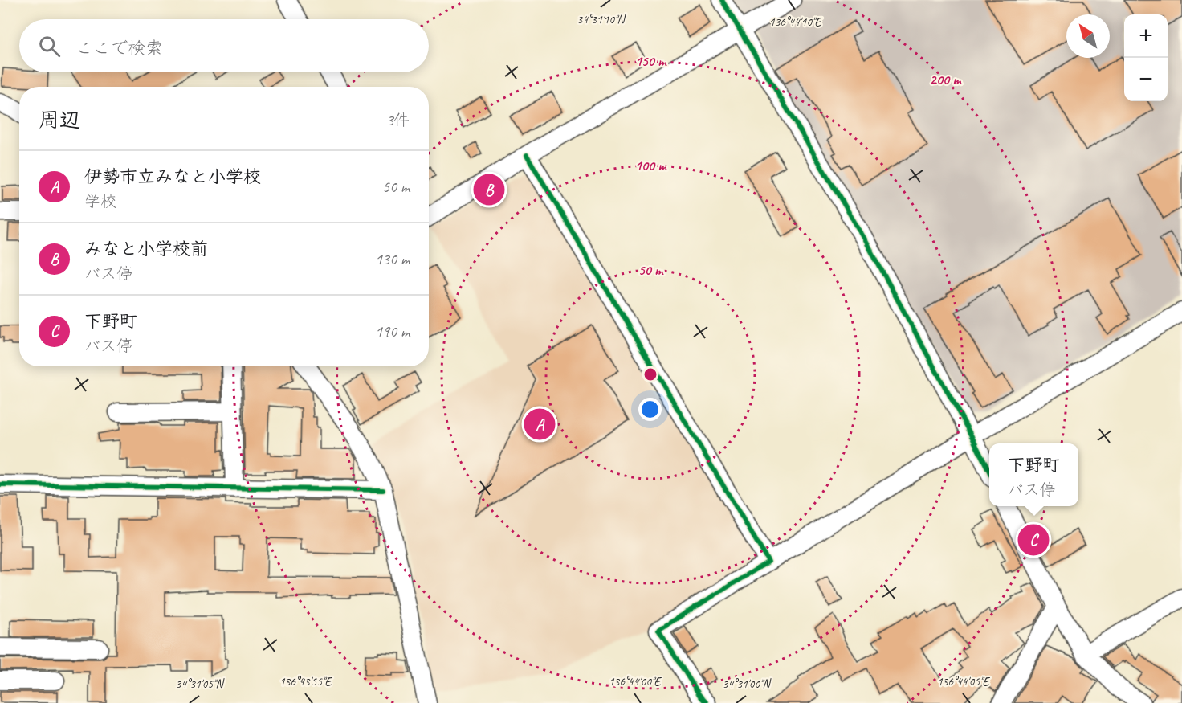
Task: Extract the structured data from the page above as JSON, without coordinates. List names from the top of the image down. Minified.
{"north":"top left","page":{"map_buttons":["+","−"],"search":"ここで検索","heading":["周辺","3件"],"list":[{"mark":"A","name":"伊勢市立みなと小学校","note":"学校","value":"50 m"},{"mark":"B","name":"みなと小学校前","note":"バス停","value":"130 m"},{"mark":"C","name":"下野町","note":"バス停","value":"190 m"}],"pins":["B","A","C"],"popup":["下野町","バス停"]},"coordinates":["34°31'10\"N","136°44'10\"E","136°43'55\"E","136°44'00\"E","136°44'05\"E","34°31'05\"N","34°31'00\"N"],"rings":["150 m","200 m","100 m","50 m"]}
